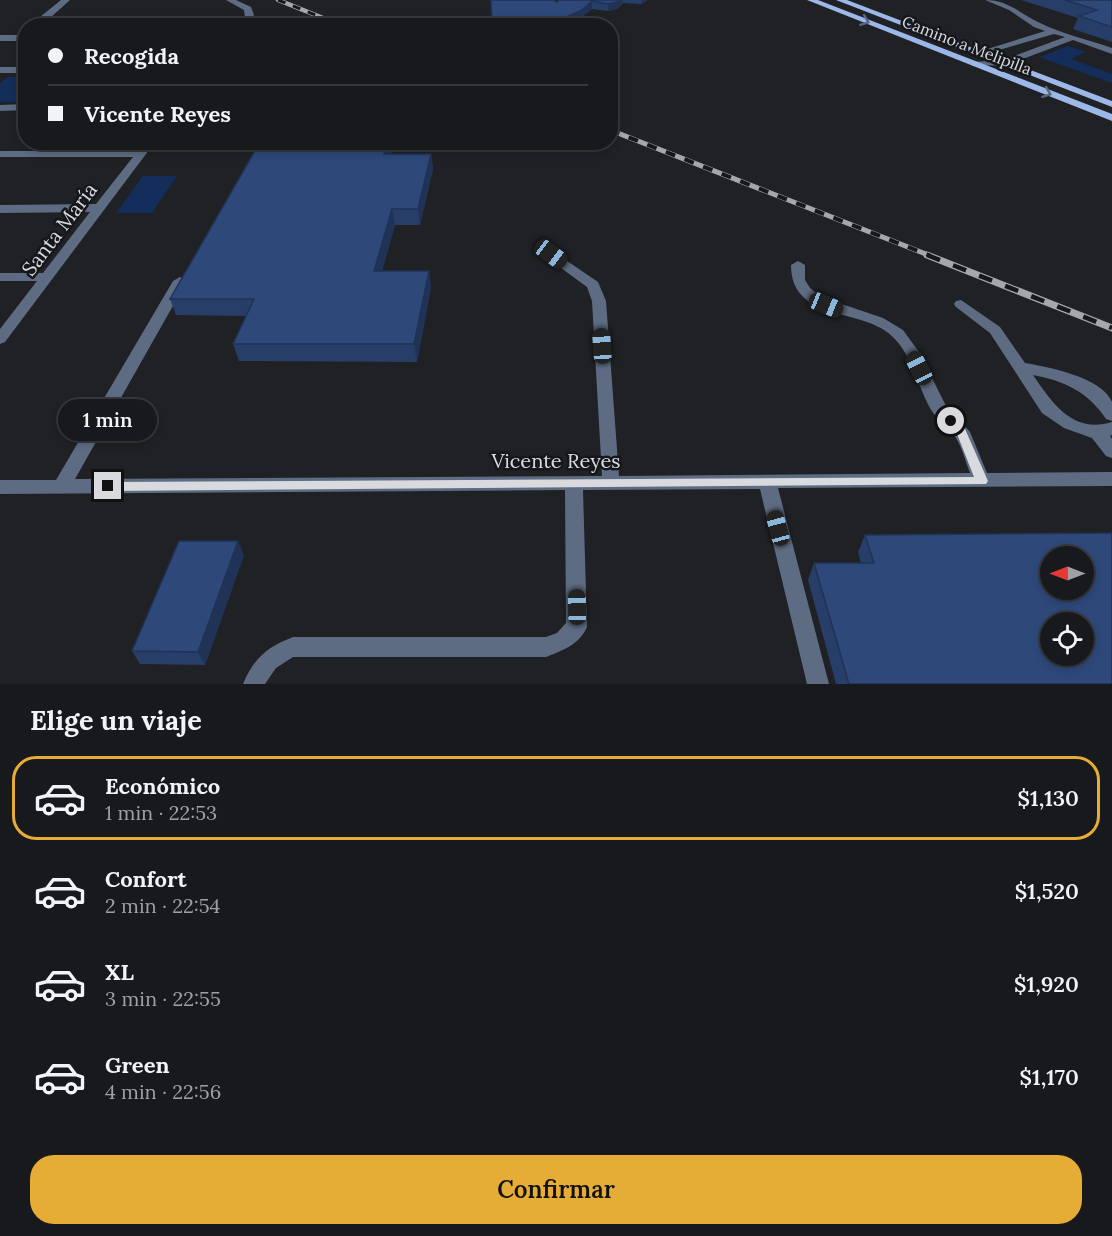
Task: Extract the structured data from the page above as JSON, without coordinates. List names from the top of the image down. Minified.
{"streets":{"main road":["Camino a Melipilla"],"street":["Santa María","Vicente Reyes"]},"north":"left","page":{"banner":["Recogida","Vicente Reyes"],"bubble":"1 min","heading":"Elige un viaje","list":[{"name":"Económico","note":"1 min · 22:53","value":"$1,130"},{"name":"Confort","note":"2 min · 22:54","value":"$1,520"},{"name":"XL","note":"3 min · 22:55","value":"$1,920"},{"name":"Green","note":"4 min · 22:56","value":"$1,170"}],"buttons":"Confirmar"}}
